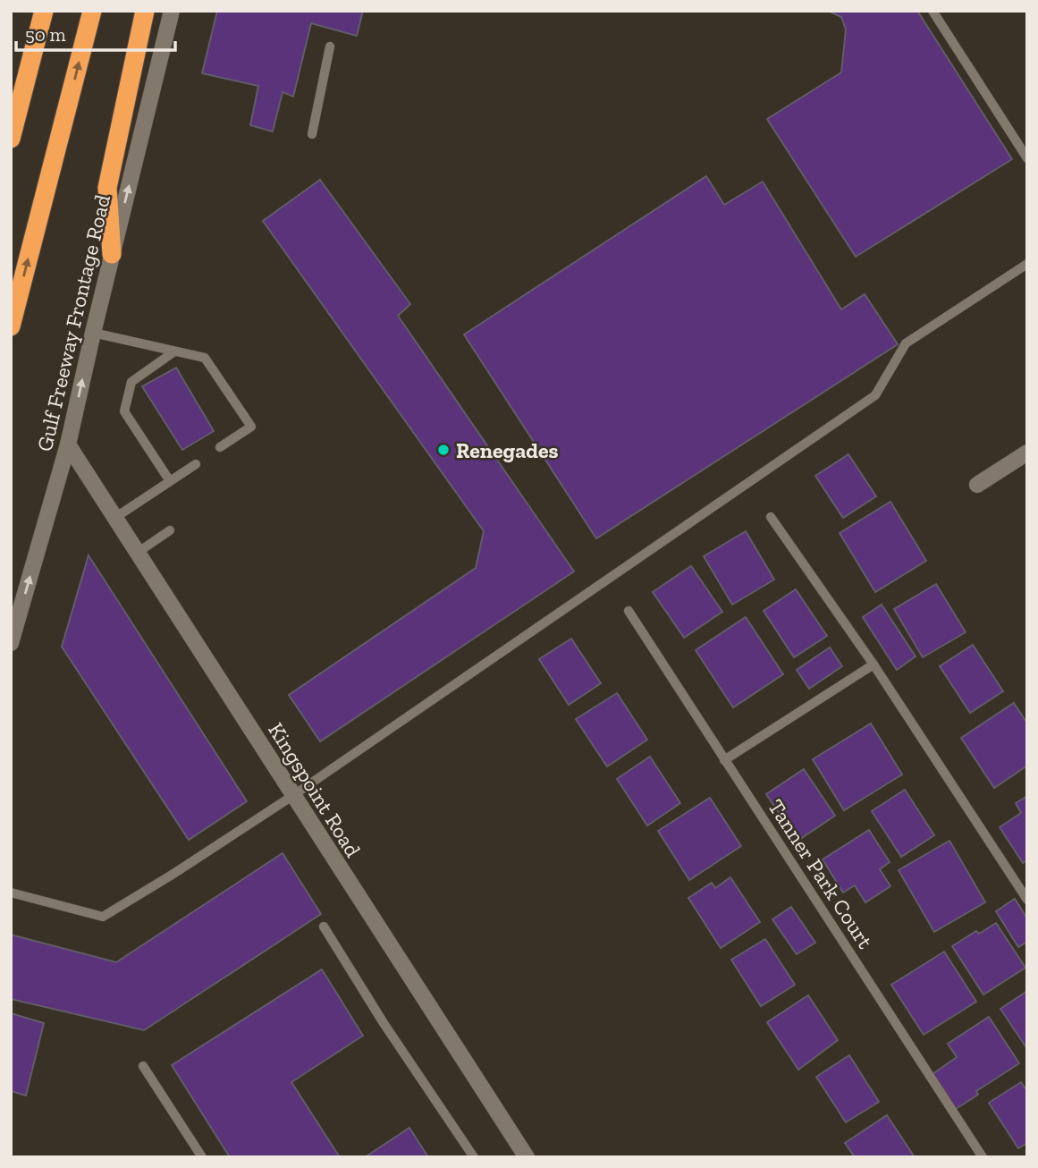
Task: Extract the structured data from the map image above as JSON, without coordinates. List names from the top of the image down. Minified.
{"streets":{"street":["Gulf Freeway Frontage Road","Kingspoint Road"],"lane":["Tanner Park Court"]},"crossings":[["Gulf Freeway Frontage Road","Kingspoint Road"]],"one_way":["Gulf Freeway Frontage Road"],"places":["Renegades"],"scale_bar":"50 m"}
